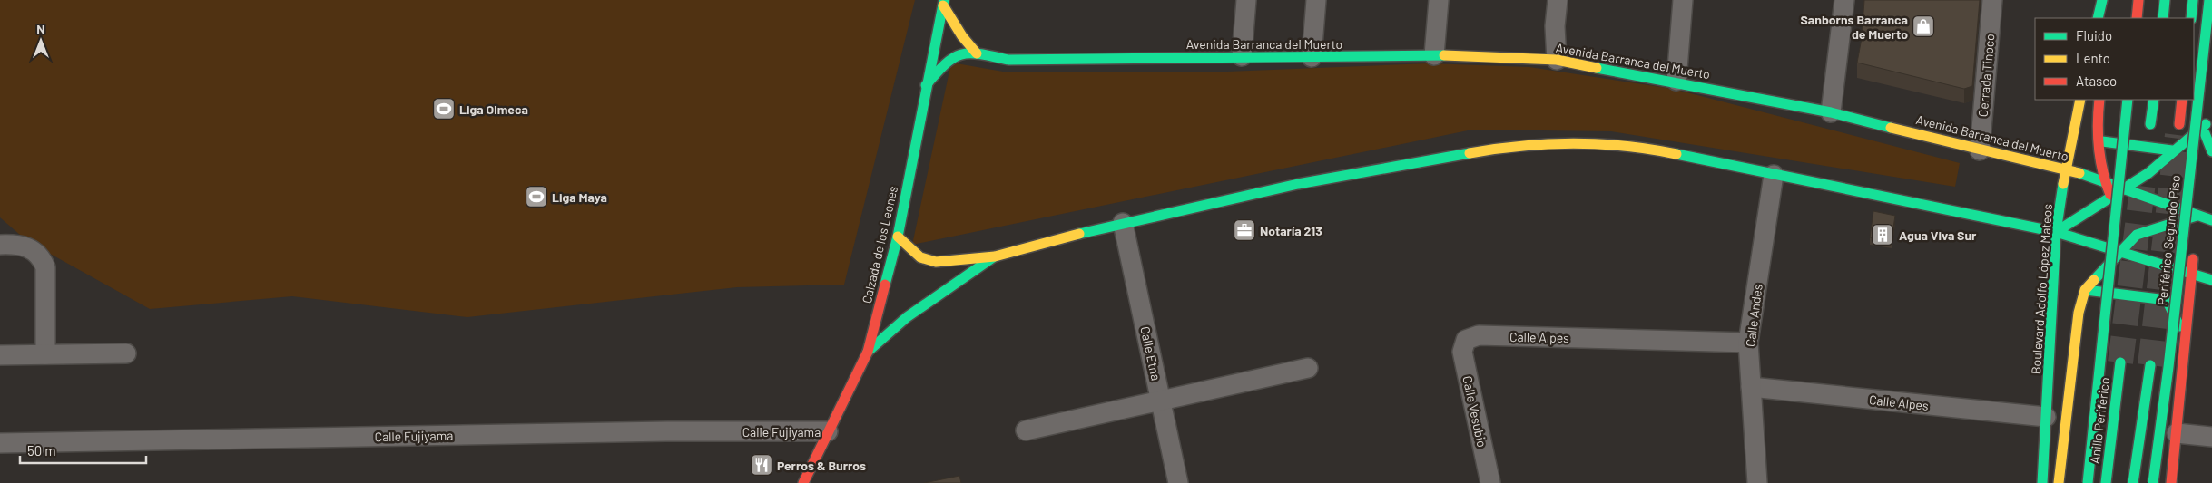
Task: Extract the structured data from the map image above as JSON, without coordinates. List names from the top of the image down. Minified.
{"streets":{"main road":["Avenida Barranca del Muerto","Periférico Segundo Piso","Calzada de los Leones","Boulevard Adolfo López Mateos","Anillo Periférico"],"street":["Cerrada Tinoco","Calle Andes","Calle Alpes","Calle Etna","Calle Vesubio","Calle Fujiyama"]},"crossings":[["Avenida Barranca del Muerto","Cerrada Tinoco"],["Avenida Barranca del Muerto","Calzada de los Leones"],["Avenida Barranca del Muerto","Boulevard Adolfo López Mateos"],["Calzada de los Leones","Calle Fujiyama"],["Boulevard Adolfo López Mateos","Calle Alpes"],["Calle Andes","Calle Alpes"],["Calle Alpes","Calle Vesubio"]],"places":{"shop":["Sanborns Barranca de Muerto"],"sports":["Liga Olmeca","Liga Maya"],"office":["Notaría 213"],"building":["Agua Viva Sur"],"restaurant":["Perros & Burros"]},"legend":["Fluido","Lento","Atasco"],"scale_bar":"50 m","north":"top"}
